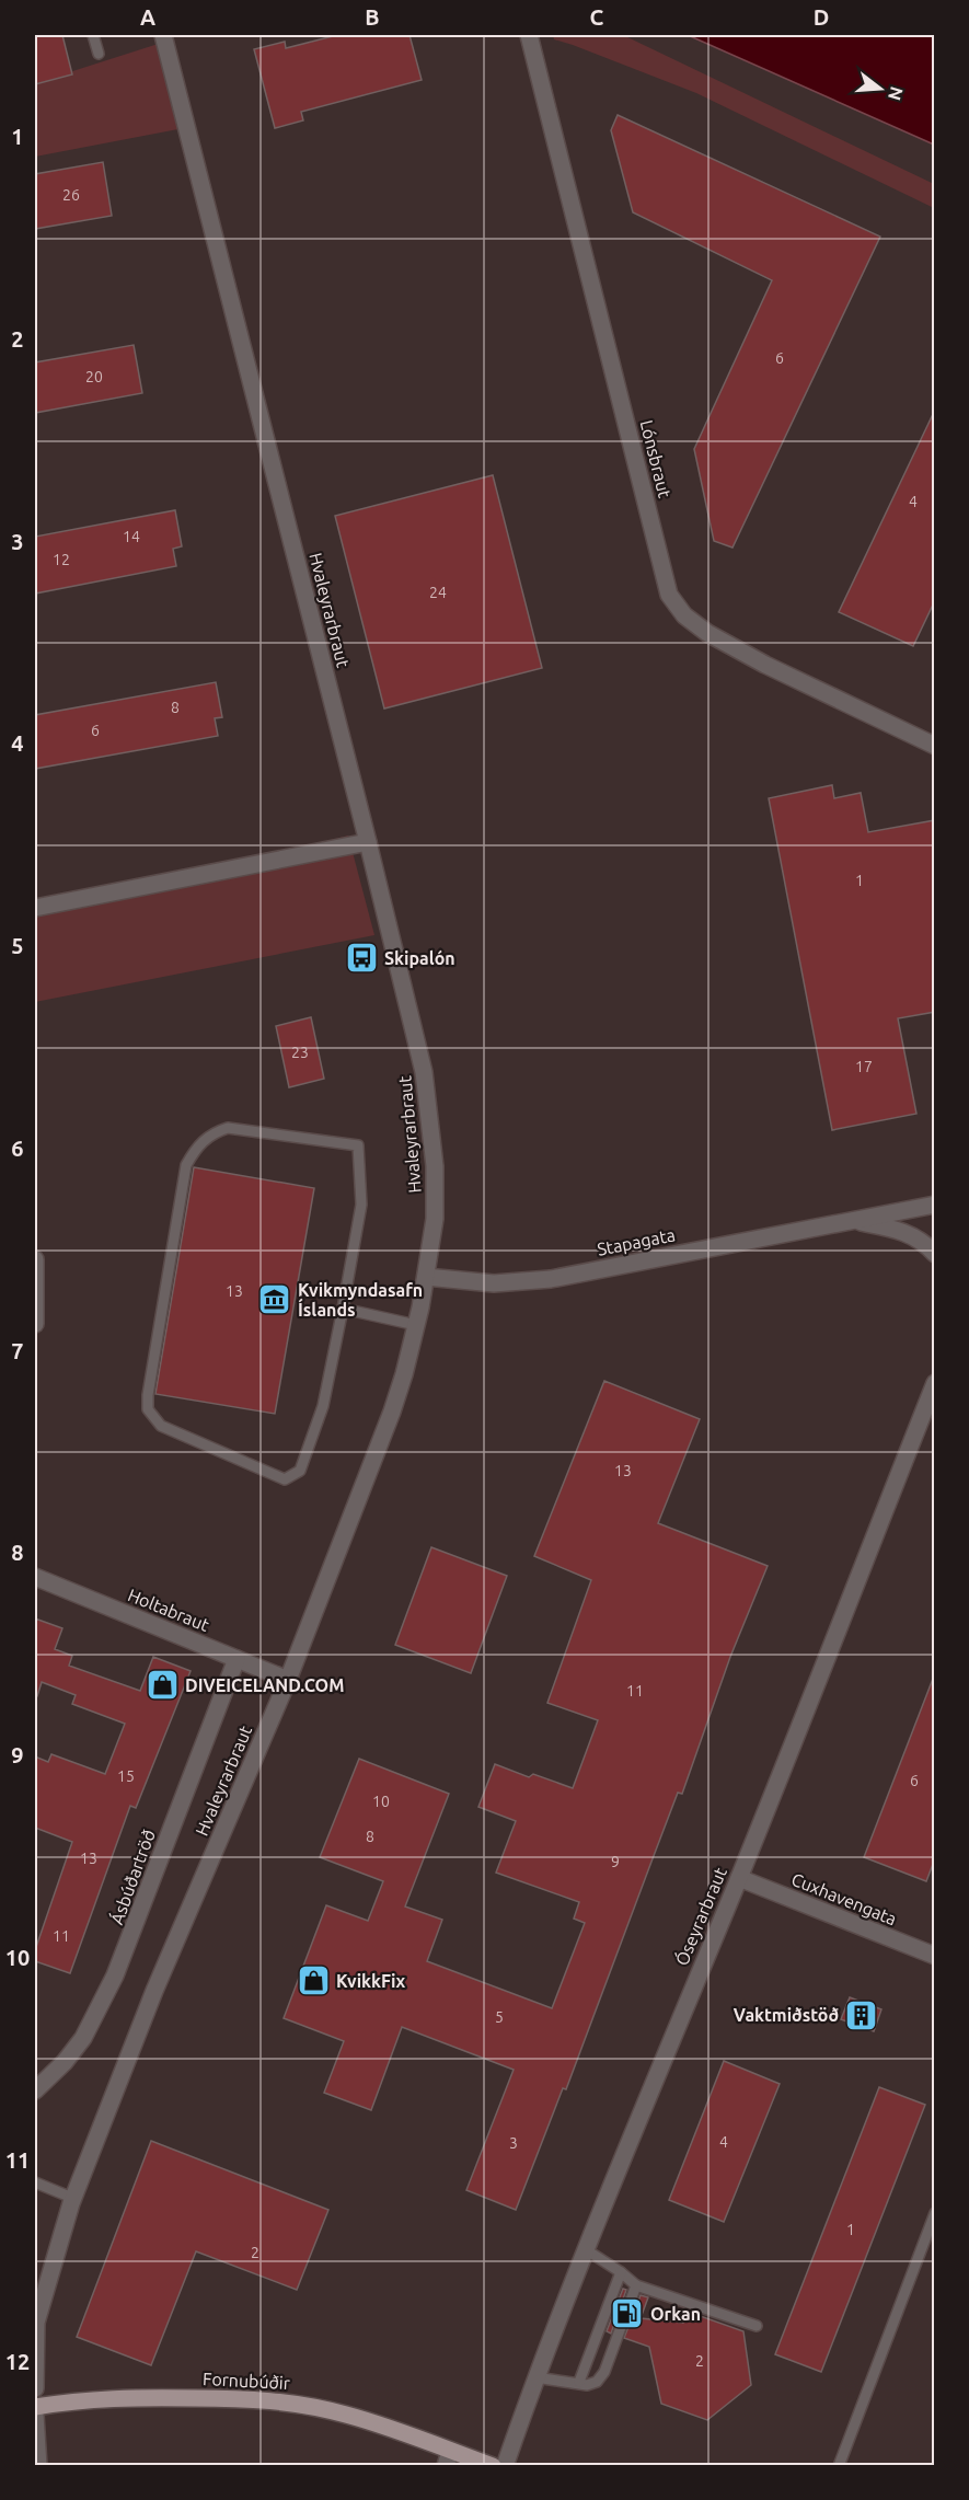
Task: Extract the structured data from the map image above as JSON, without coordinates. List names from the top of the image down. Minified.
{"streets":{"main road":["Fornubúðir"],"street":["Lónsbraut","Hvaleyrarbraut","Stapagata","Holtabraut","Ásbúðartröð","Cuxhavengata","Óseyrarbraut"]},"crossings":[["Hvaleyrarbraut","Stapagata"],["Hvaleyrarbraut","Holtabraut"],["Holtabraut","Ásbúðartröð"],["Cuxhavengata","Óseyrarbraut"]],"places":{"bus stop":["Skipalón"],"museum":["Kvikmyndasafn Íslands"],"shop":["DIVEICELAND.COM","KvikkFix"],"building":["Vaktmiðstöð"],"fuel station":["Orkan"]},"house_numbers":["26","6","20","4","14","12","24","8","6","1","23","17","13","13","11","15","6","10","8","13","9","11","5","4","3","1","2","2"],"north":"right","grid":{"columns":["A","B","C","D"],"rows":["1","2","3","4","5","6","7","8","9","10","11","12"]}}
